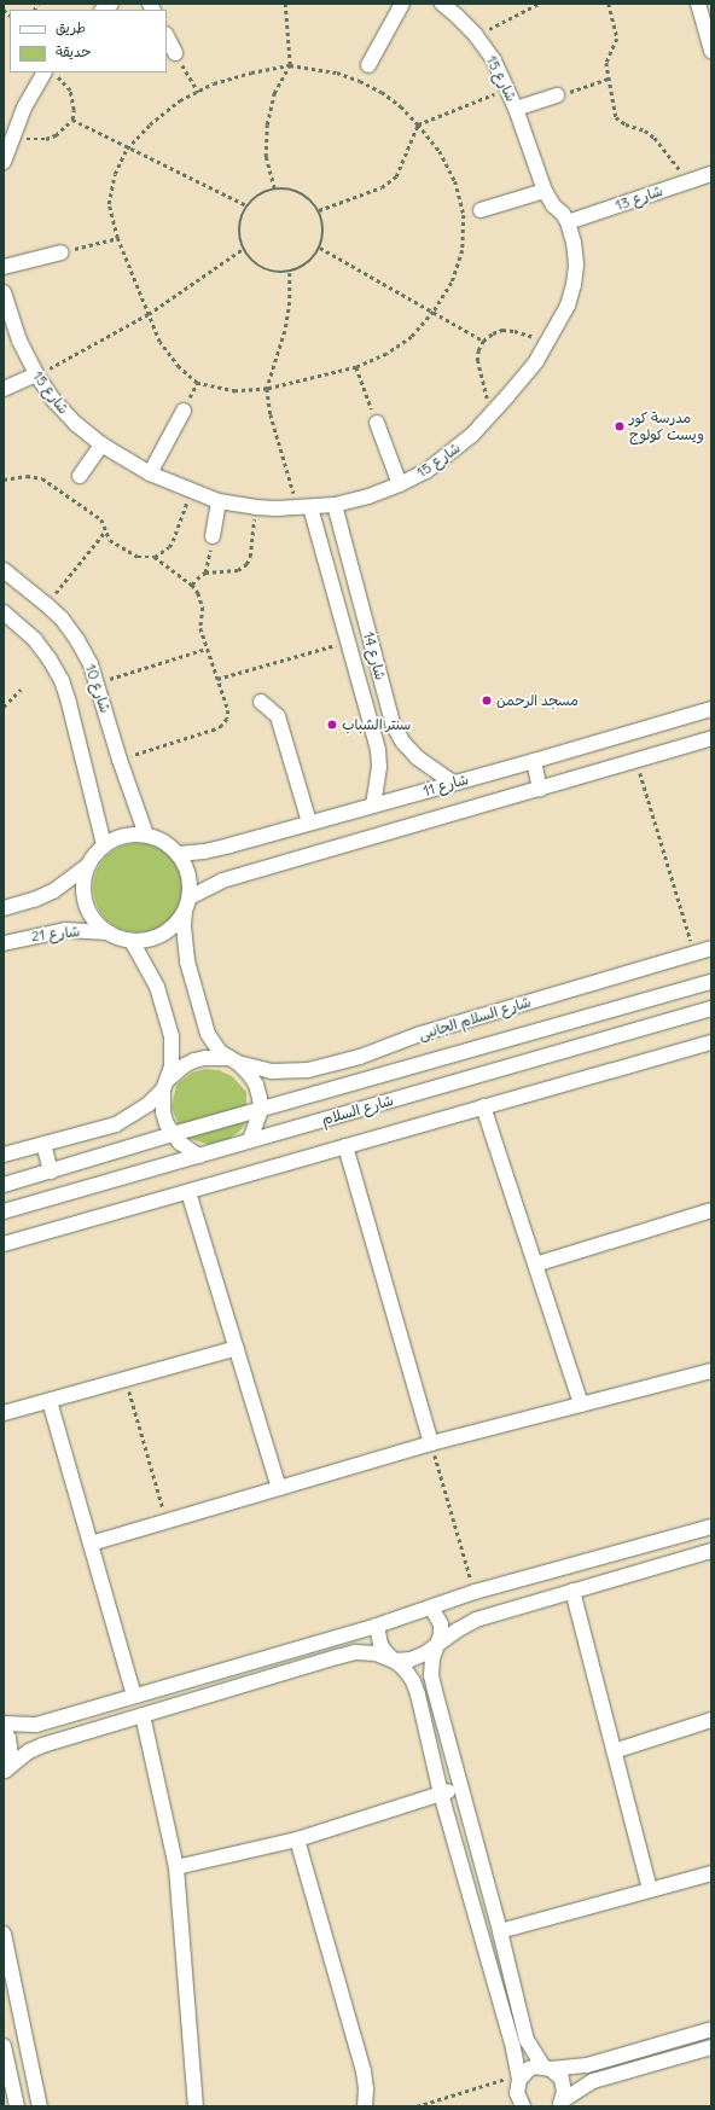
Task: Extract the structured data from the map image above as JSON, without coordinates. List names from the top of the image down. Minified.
{"streets":{"street":["شارع 15","شارع 13","شارع 14","شارع 10","شارع 11","شارع 21","شارع السلام الجانبى","شارع السلام"]},"crossings":[["شارع 15","شارع 13"],["شارع 15","شارع 14"],["شارع 14","شارع 11"],["شارع 10","شارع 11"],["شارع 10","شارع 21"],["شارع 11","شارع 21"]],"places":["مدرسة كور ويست كولوج","مسجد الرحمن","سنتر الشباب"],"legend":["طريق","حديقة"]}
